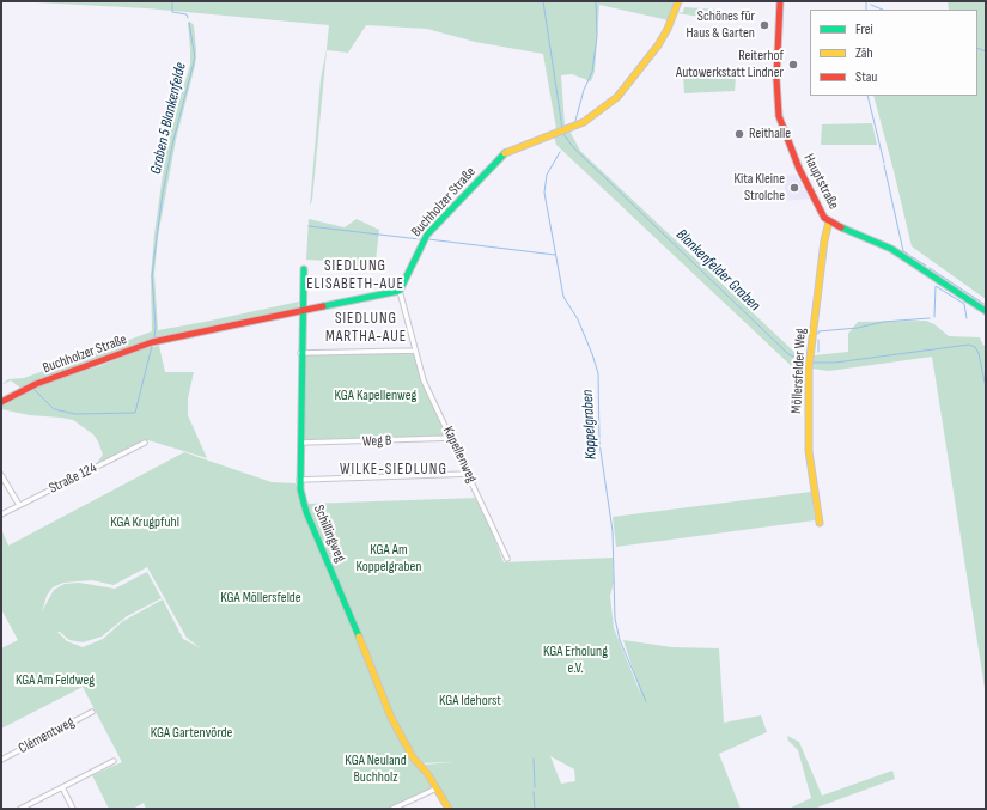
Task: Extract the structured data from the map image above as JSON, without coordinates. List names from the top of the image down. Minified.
{"streets":{"street":["Hauptstraße","Buchholzer Straße","Möllersfelder Weg","Weg B","Kapellenweg","Straße 124","Schillingweg","Clémentweg"]},"crossings":[["Hauptstraße","Möllersfelder Weg"],["Buchholzer Straße","Kapellenweg"],["Buchholzer Straße","Schillingweg"],["Weg B","Kapellenweg"],["Weg B","Schillingweg"]],"districts":["SIEDLUNG ELISABETH-AUE","SIEDLUNG MARTHA-AUE","WILKE-SIEDLUNG"],"water":["Graben 5 Blankenfelde","Blankenfelder Graben","Koppelgraben"],"parks":["KGA Kapellenweg","KGA Krugpfuhl","KGA Am Koppelgraben","KGA Möllersfelde","KGA Erholung e.V.","KGA Am Feldweg","KGA Idehorst","KGA Gartenvörde","KGA Neuland Buchholz"],"places":["Schönes für Haus & Garten","Reiterhof Autowerkstatt Lindner","Reithalle","Kita Kleine Strolche"],"legend":["Frei","Zäh","Stau"]}
